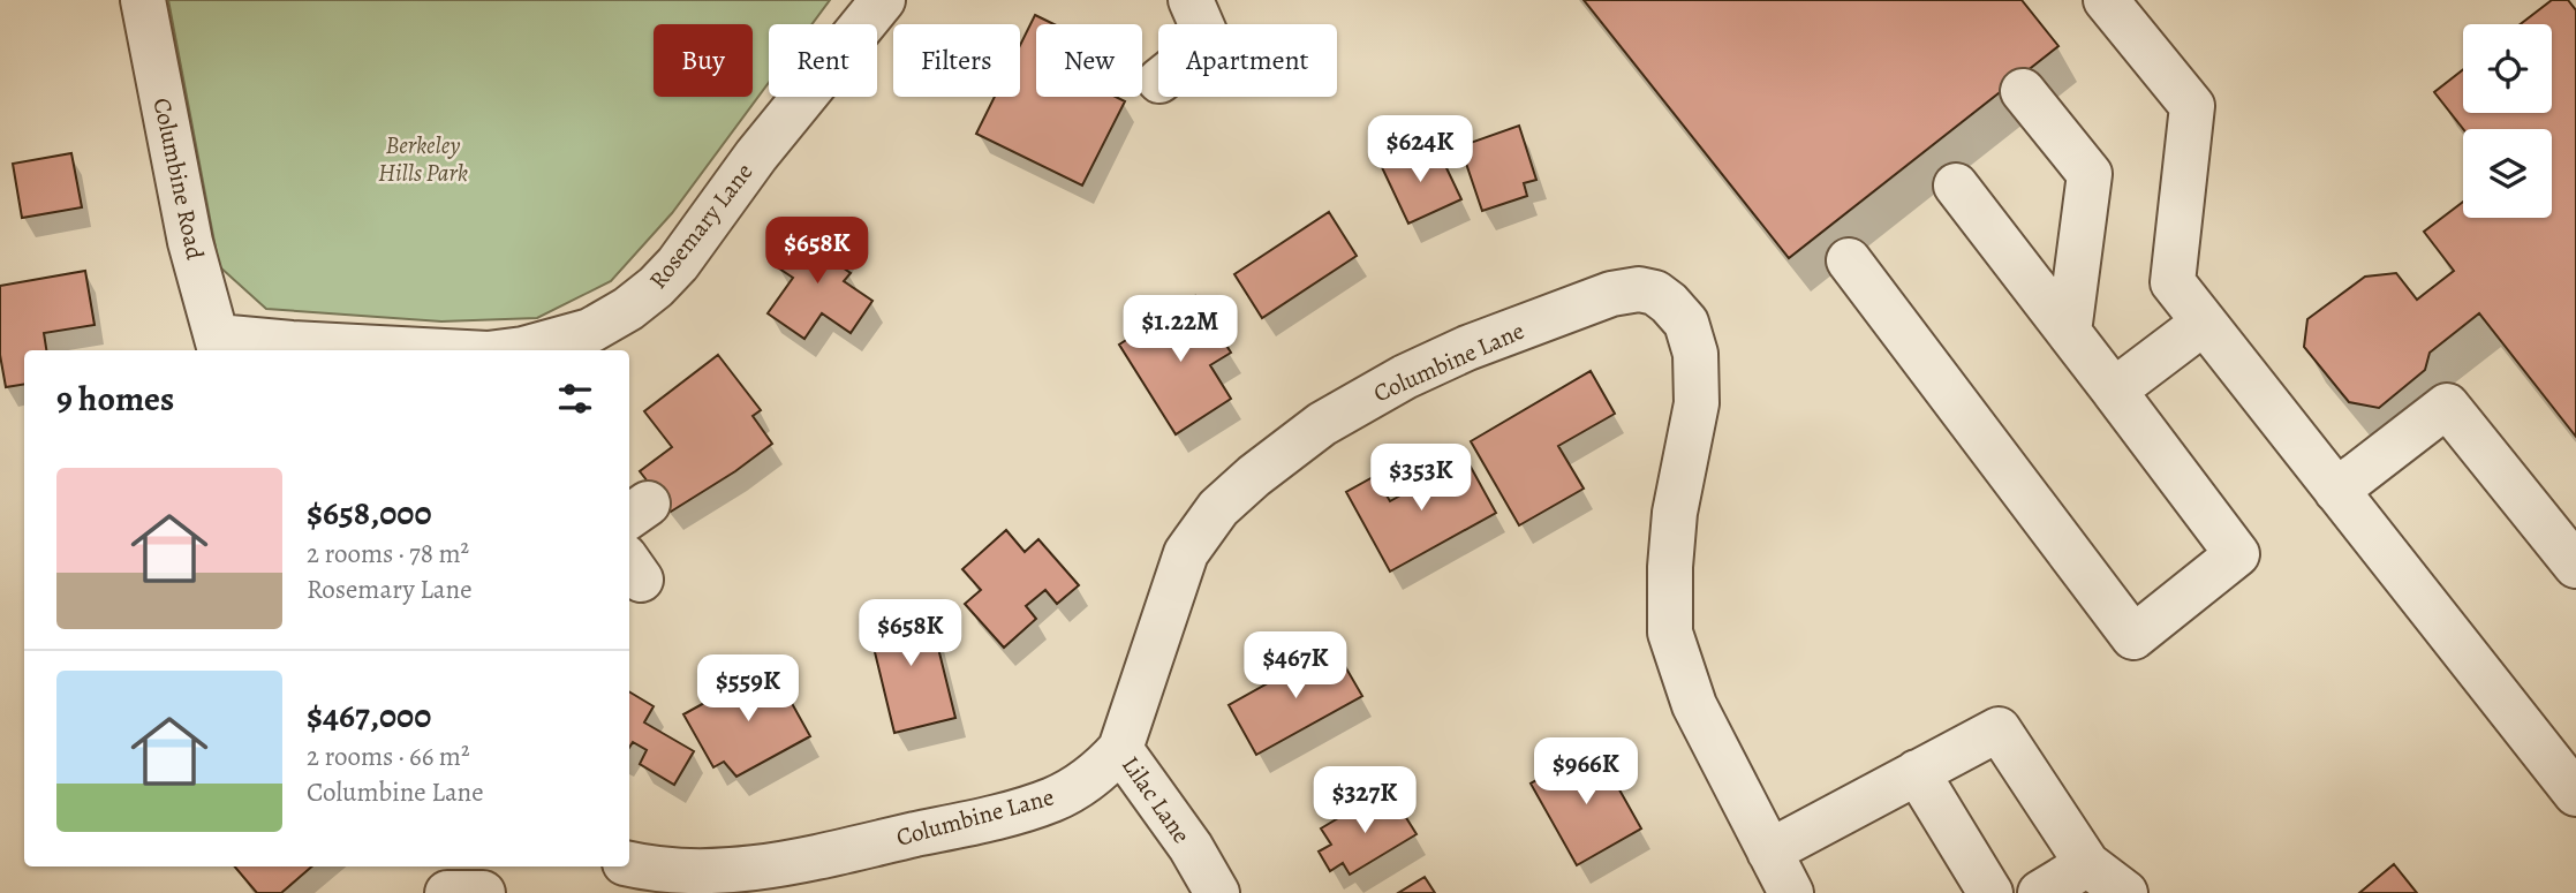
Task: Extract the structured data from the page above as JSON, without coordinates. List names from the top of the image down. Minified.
{"streets":{"street":["Columbine Road","Rosemary Lane","Columbine Lane","Lilac Lane"]},"crossings":[["Columbine Road","Rosemary Lane"],["Columbine Lane","Lilac Lane"]],"parks":["Berkeley Hills Park"],"page":{"chip":["Buy","Rent","Filters","New","Apartment"],"price":["$624K","$658K","$1.22M","$353K","$658K","$467K","$559K","$966K","$327K"],"heading":"9 homes","list":[{"name":"$658,000","note":"2 rooms · 78 m² · Rosemary Lane"},{"name":"$467,000","note":"2 rooms · 66 m² · Columbine Lane"}]}}
